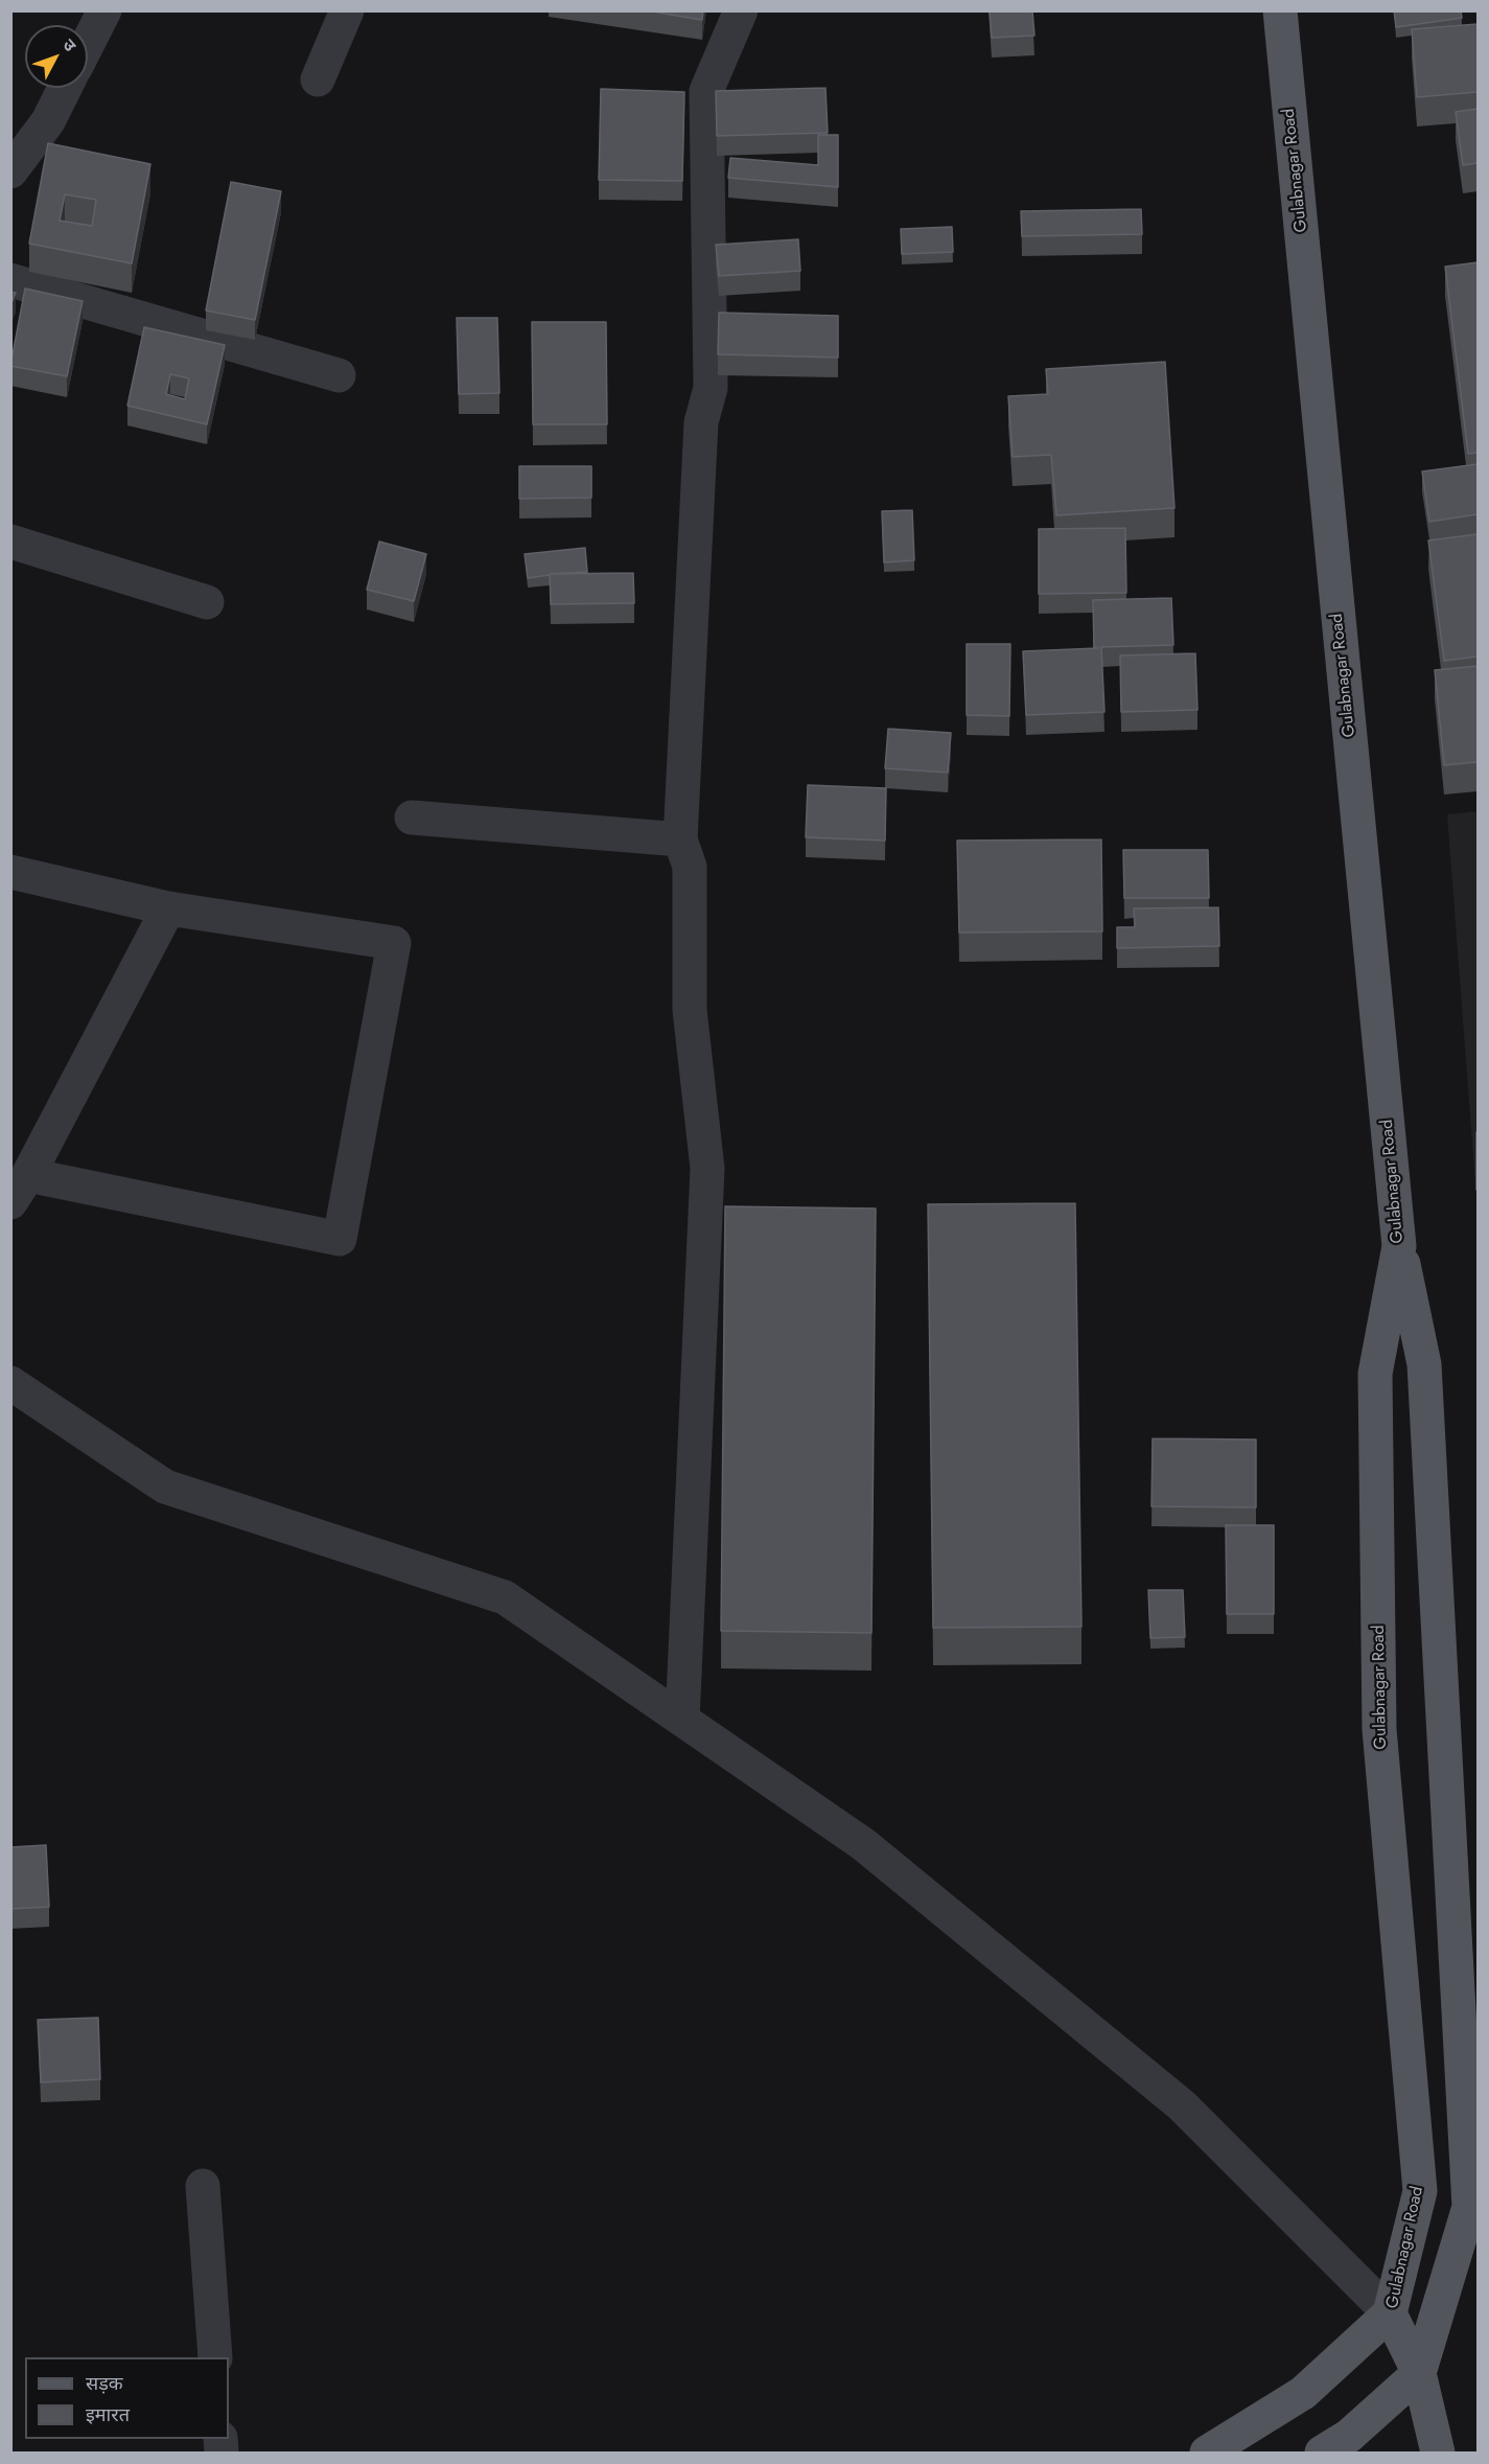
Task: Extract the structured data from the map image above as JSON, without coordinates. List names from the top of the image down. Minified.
{"streets":{"main road":["Gulabnagar Road"]},"legend":["सड़क","इमारत"],"north":"top right"}
